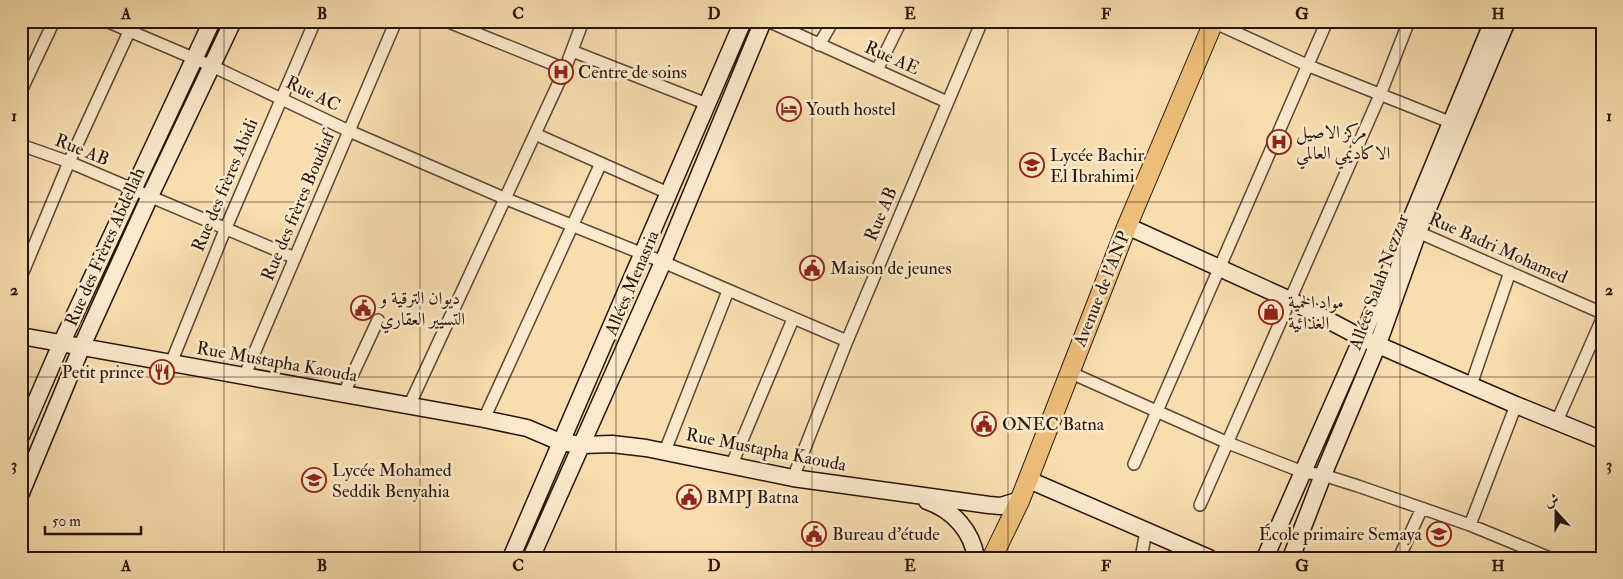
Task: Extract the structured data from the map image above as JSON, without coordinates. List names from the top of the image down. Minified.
{"streets":{"main road":["Rue des Frères Abdellah","Allées Salah Nezzar","Allées Menasria","Avenue de l'ANP","Rue Mustapha Kaouda"],"street":["Rue AE","Rue AC","Rue AB","Rue des frères Abidi","Rue des frères Boudiaf","Rue Badri Mohamed"]},"crossings":[["Rue AE","Rue AB"],["Rue AC","Rue AB"],["Rue AC","Rue des frères Abidi"],["Rue AC","Rue des frères Boudiaf"],["Rue AC","Rue des Frères Abdellah"],["Rue AC","Allées Menasria"],["Rue AB","Rue des frères Abidi"],["Rue AB","Rue des frères Boudiaf"],["Rue AB","Rue des Frères Abdellah"],["Rue AB","Rue Mustapha Kaouda"],["Rue des frères Abidi","Rue Mustapha Kaouda"],["Rue des frères Boudiaf","Rue Mustapha Kaouda"],["Rue des Frères Abdellah","Rue Mustapha Kaouda"],["Rue Badri Mohamed","Allées Salah Nezzar"],["Allées Menasria","Rue Mustapha Kaouda"]],"places":{"hospital":["Centre de soins","مركز الاصيل الاكاديمي العالمي"],"hotel":["Youth hostel"],"school or university":["Lycée Bachir El Ibrahimi","Lycée Mohamed Seddik Benyahia","École primaire Semaya"],"public building":["Maison de jeunes","ديوان الترقية و التسيير العقاري","ONEC Batna","BMPJ Batna","Bureau d'étude"],"shop":["مواد الحمية الغذائية"],"restaurant":["Petit prince"]},"scale_bar":"50 m","north":"top","grid":{"columns":["A","B","C","D","E","F","G","H"],"rows":["1","2","3"]}}
